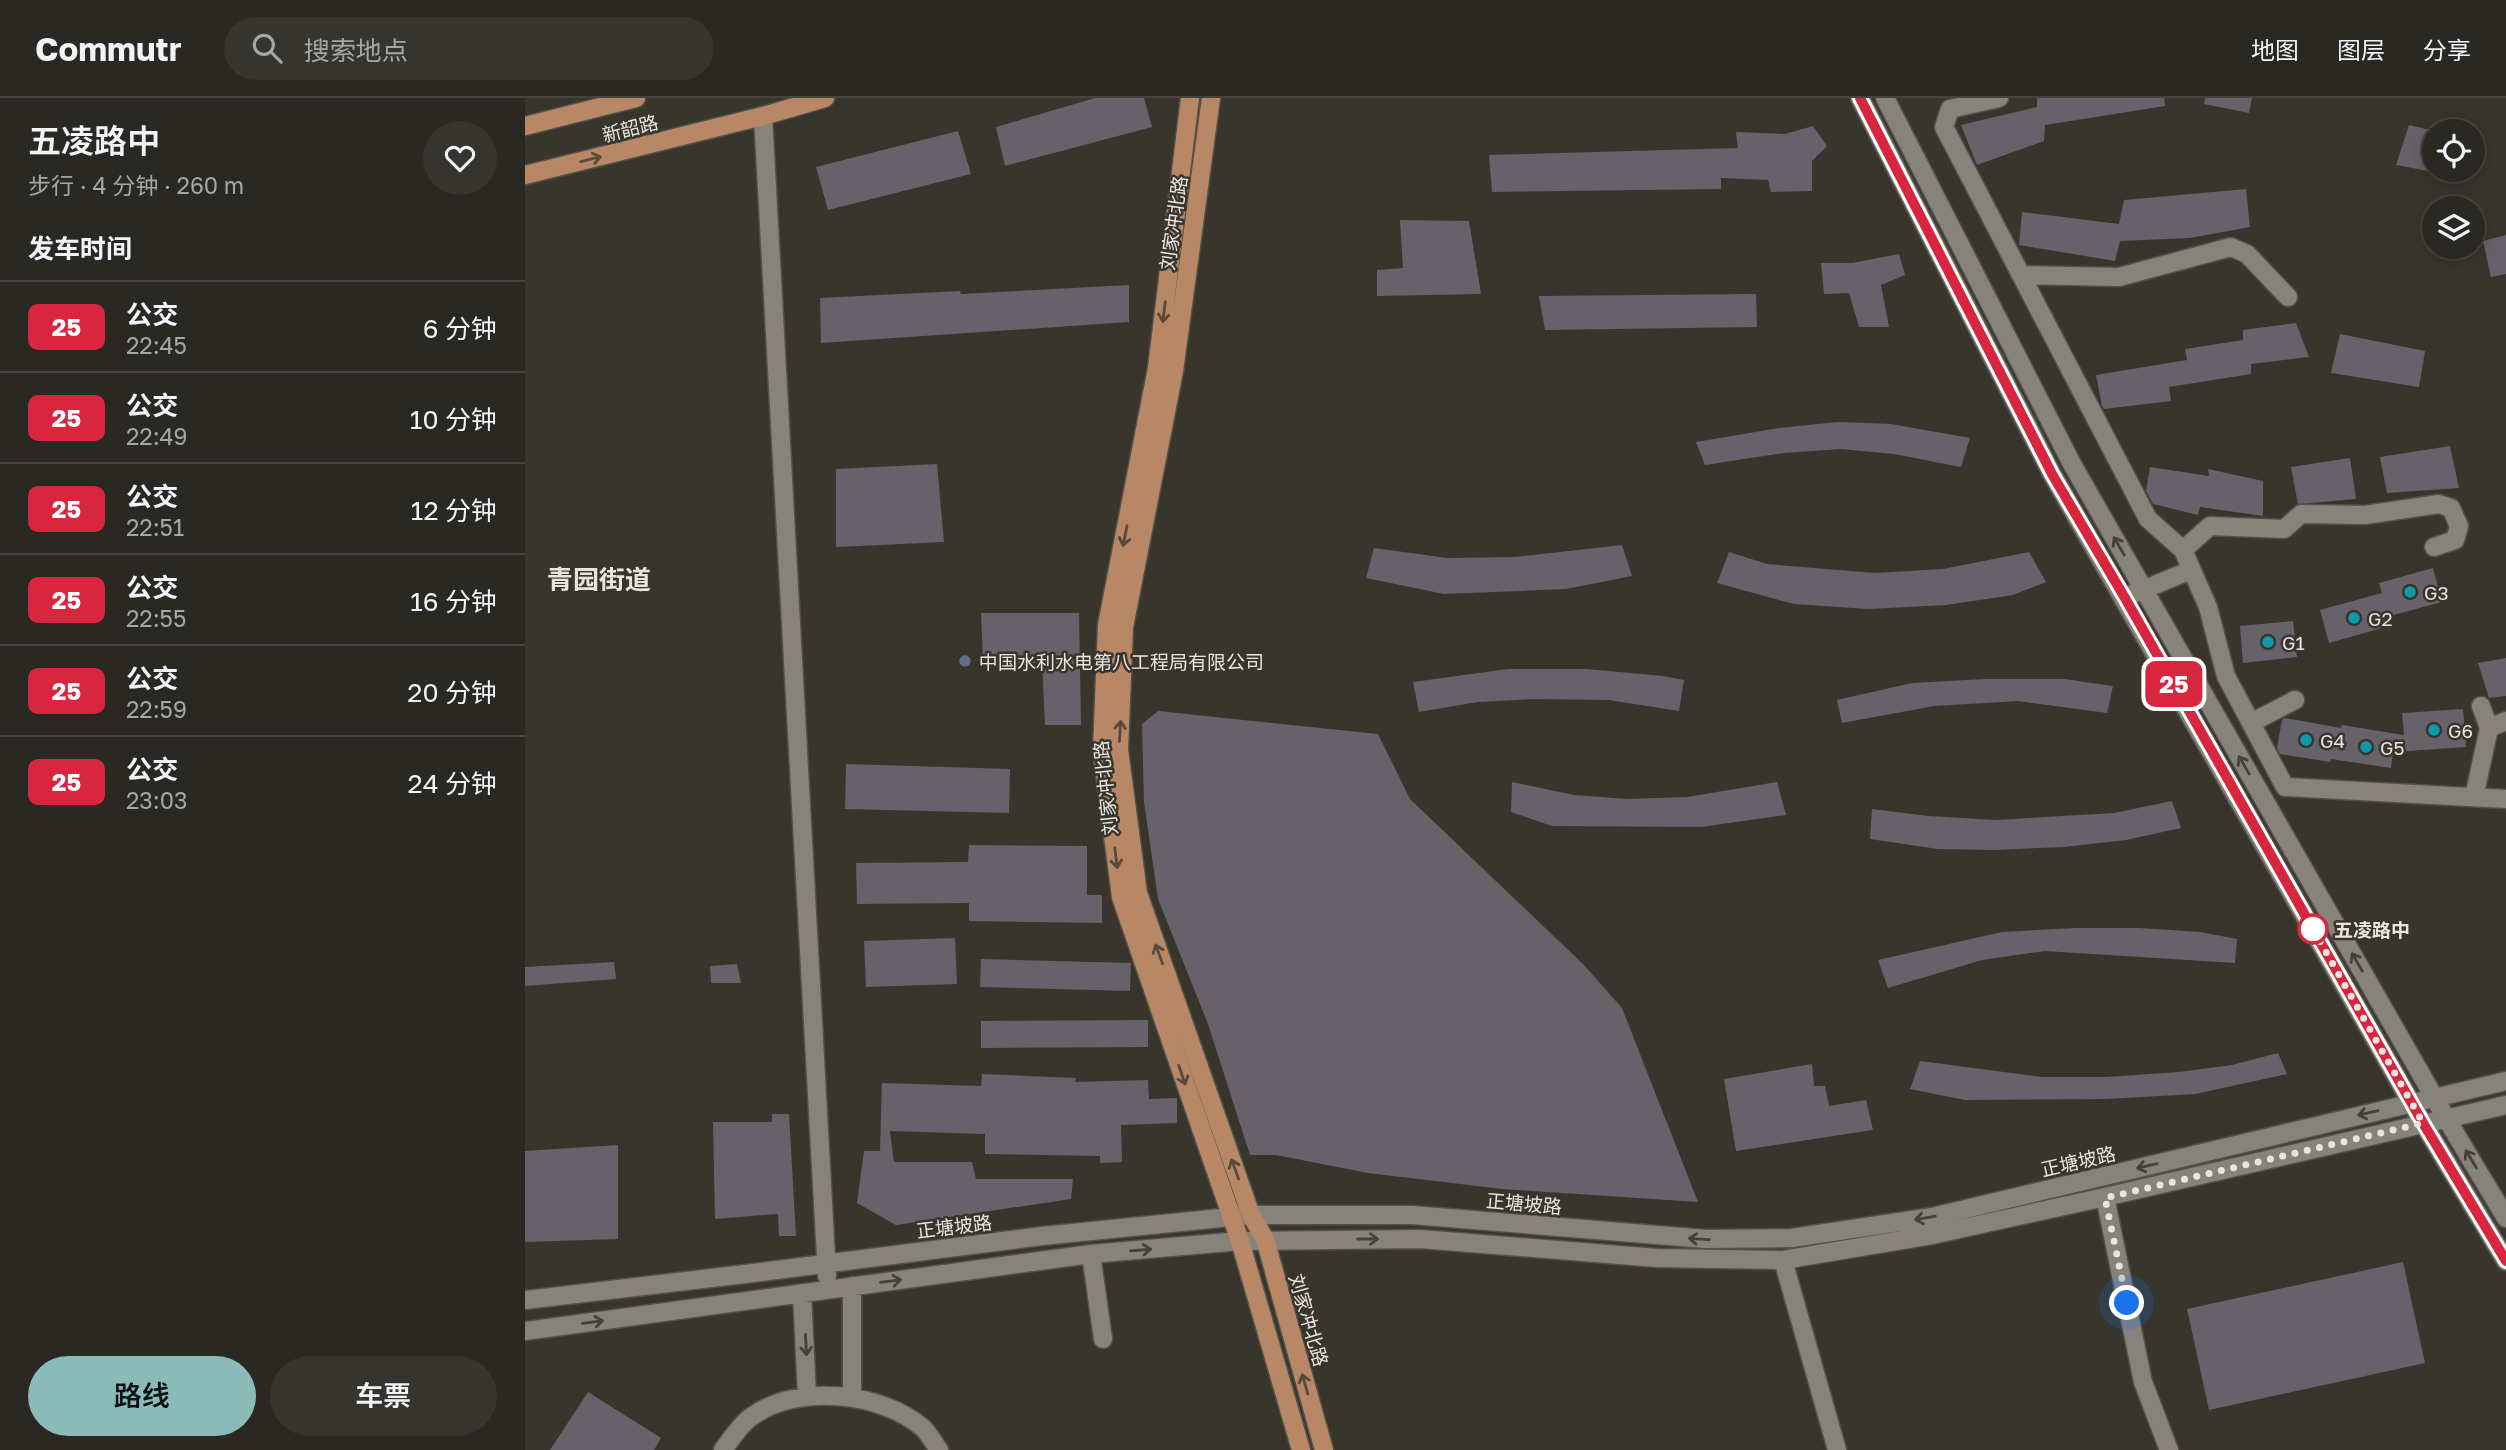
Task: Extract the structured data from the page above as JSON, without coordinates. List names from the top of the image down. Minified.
{"streets":{"main road":["新韶路","刘家冲北路"],"street":["正塘坡路"]},"crossings":[["刘家冲北路","正塘坡路"]],"districts":["青园街道"],"places":["G3","G2","G1","中国水利水电第八工程局有限公司","G6","G4","G5","五凌路中"],"lines":["bus line 25"],"page":{"header":"Commutr","search":"搜索地点","nav":["地图","图层","分享"],"heading":[["五凌路中","步行 · 4 分钟 · 260 m"],"发车时间"],"on_map":"25","list":[{"mark":"25","name":"公交","note":"22:45","value":"6 分钟"},{"mark":"25","name":"公交","note":"22:49","value":"10 分钟"},{"mark":"25","name":"公交","note":"22:51","value":"12 分钟"},{"mark":"25","name":"公交","note":"22:55","value":"16 分钟"},{"mark":"25","name":"公交","note":"22:59","value":"20 分钟"},{"mark":"25","name":"公交","note":"23:03","value":"24 分钟"}],"buttons":["路线","车票"]}}
